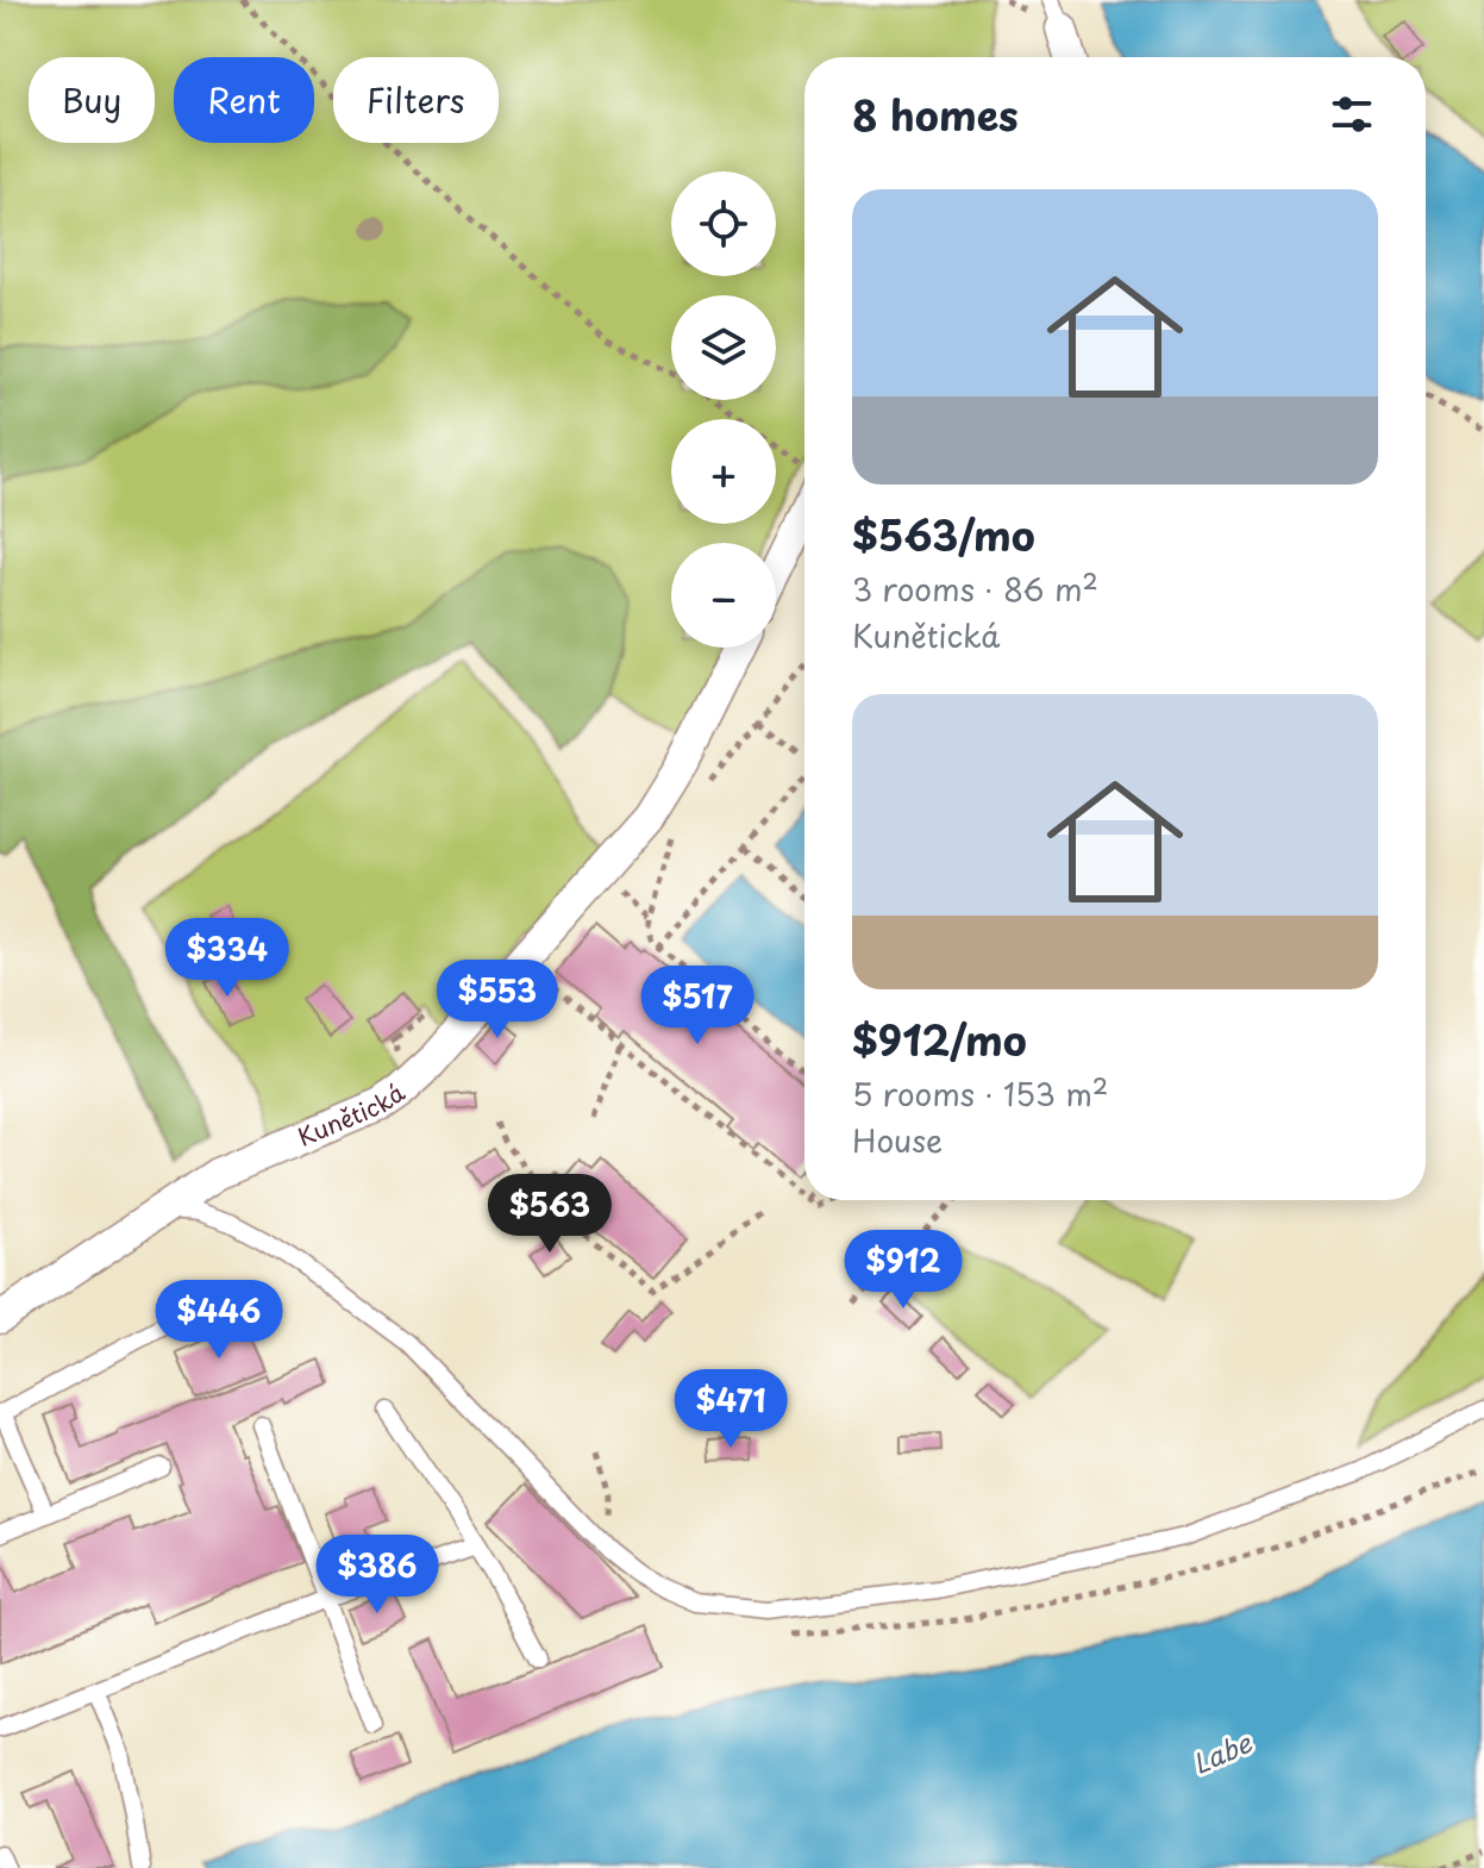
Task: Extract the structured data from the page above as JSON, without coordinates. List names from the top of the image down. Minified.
{"streets":{"street":["Kunětická"]},"water":["Labe"],"page":{"chip":["Buy","Rent","Filters"],"heading":"8 homes","map_buttons":["+","−"],"list":[{"name":"$563/mo","note":"3 rooms · 86 m² · Kunětická"},{"name":"$912/mo","note":"5 rooms · 153 m² · House"}],"price":["$334","$553","$517","$563","$912","$446","$471","$386"]}}
